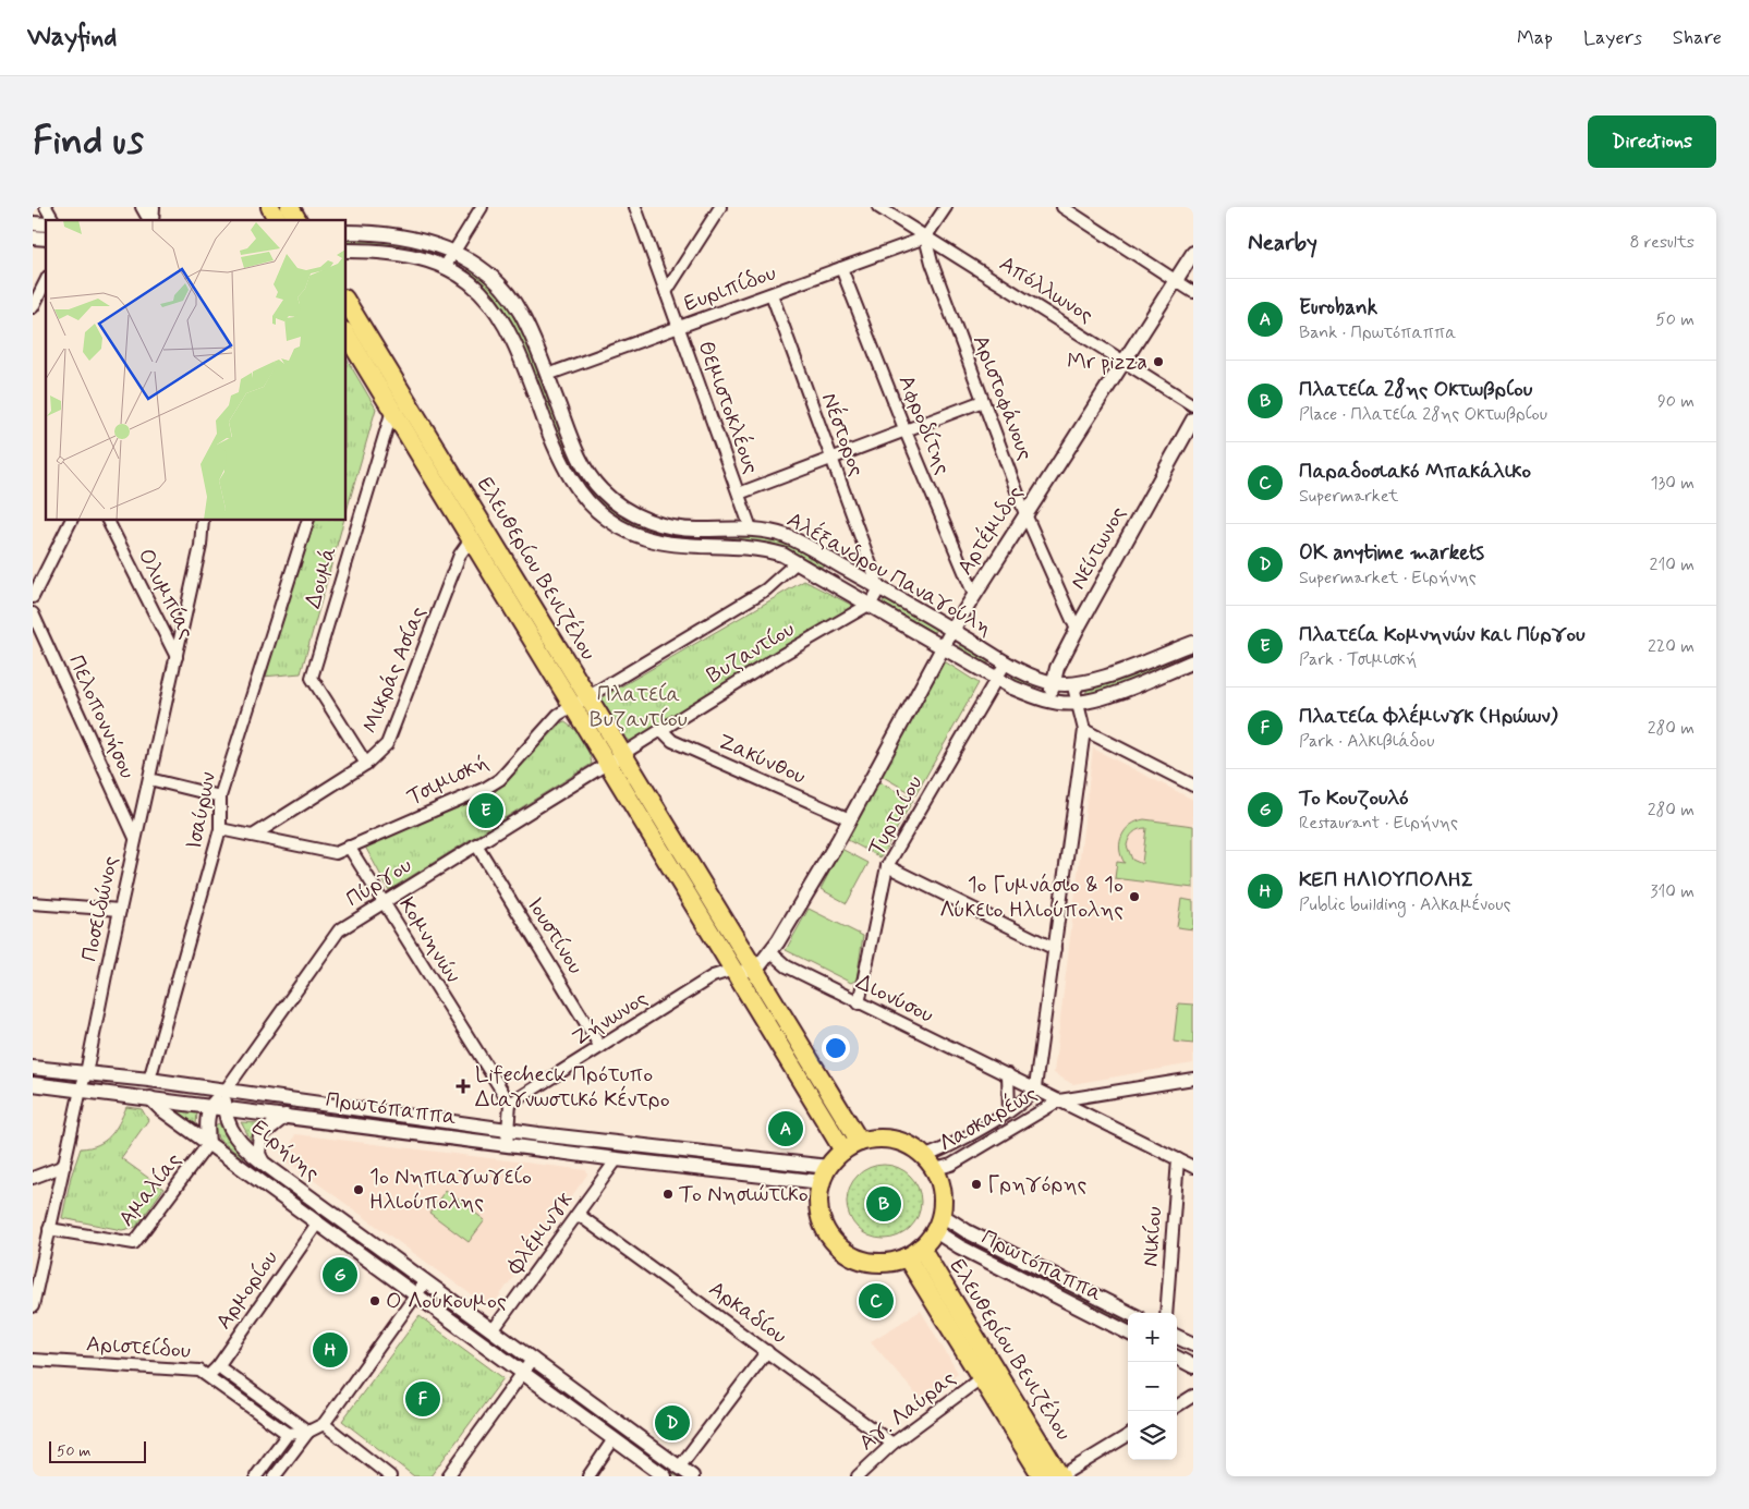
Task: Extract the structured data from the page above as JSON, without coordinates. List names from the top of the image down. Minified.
{"streets":{"main road":["Ελευθερίου Βενιζέλου"],"street":["Ευριπίδου","Απόλλωνος","Αριστοφάνους","Θεμιστοκλέους","Αφροδίτης","Νέστορος","Αρτέμιδος","Νεύτωνος","Αλέξανδρου Παναγούλη","Δουμά","Ολυμπίας","Βυζαντίου","Μικράς Ασίας","Πελοποννήσου","Ζακύνθου","Τσιμισκή","Ισαύρων","Τυρταίου","Πύργου","Ποσειδώνος","Ιουστίνου","Κομνηνών","Διονύσου","Ζήνωνος","Πρωτόπαππα","Λασκαρέως","Ειρήνης","Αμαλίας","Φλέμινγκ","Νικίου","Αρμορίου","Αρκαδίου","Αριστείδου","Αγ. Λαύρας"]},"crossings":[["Ευριπίδου","Απόλλωνος"],["Ευριπίδου","Αριστοφάνους"],["Ευριπίδου","Θεμιστοκλέους"],["Ευριπίδου","Αφροδίτης"],["Ευριπίδου","Νέστορος"],["Ευριπίδου","Αλέξανδρου Παναγούλη"],["Απόλλωνος","Αριστοφάνους"],["Απόλλωνος","Αρτέμιδος"],["Αριστοφάνους","Αρτέμιδος"],["Αριστοφάνους","Νεύτωνος"],["Θεμιστοκλέους","Αλέξανδρου Παναγούλη"],["Αφροδίτης","Αρτέμιδος"],["Νέστορος","Αλέξανδρου Παναγούλη"],["Νέστορος","Βυζαντίου"],["Αρτέμιδος","Αλέξανδρου Παναγούλη"],["Αρτέμιδος","Ζακύνθου"],["Αρτέμιδος","Διονύσου"],["Νεύτωνος","Αλέξανδρου Παναγούλη"],["Ελευθερίου Βενιζέλου","Δουμά"],["Ελευθερίου Βενιζέλου","Βυζαντίου"],["Ελευθερίου Βενιζέλου","Μικράς Ασίας"],["Ελευθερίου Βενιζέλου","Τσιμισκή"],["Ελευθερίου Βενιζέλου","Πύργου"],["Ελευθερίου Βενιζέλου","Ζήνωνος"],["Ελευθερίου Βενιζέλου","Πρωτόπαππα"],["Ελευθερίου Βενιζέλου","Λασκαρέως"],["Ελευθερίου Βενιζέλου","Αγ. Λαύρας"],["Αλέξανδρου Παναγούλη","Βυζαντίου"],["Αλέξανδρου Παναγούλη","Τυρταίου"],["Δουμά","Μικράς Ασίας"],["Ολυμπίας","Ποσειδώνος"],["Βυζαντίου","Ζακύνθου"],["Βυζαντίου","Πύργου"],["Πελοποννήσου","Ποσειδώνος"],["Τσιμισκή","Κομνηνών"],["Ισαύρων","Πρωτόπαππα"],["Τυρταίου","Διονύσου"],["Πύργου","Ιουστίνου"],["Πύργου","Κομνηνών"],["Πύργου","Πρωτόπαππα"],["Πύργου","Ειρήνης"],["Ποσειδώνος","Πρωτόπαππα"],["Ποσειδώνος","Αμαλίας"],["Ιουστίνου","Ζήνωνος"],["Κομνηνών","Ζήνωνος"],["Διονύσου","Λασκαρέως"],["Διονύσου","Νικίου"],["Πρωτόπαππα","Λασκαρέως"],["Πρωτόπαππα","Ειρήνης"],["Πρωτόπαππα","Φλέμινγκ"],["Ειρήνης","Αμαλίας"],["Ειρήνης","Φλέμινγκ"],["Ειρήνης","Αρμορίου"],["Φλέμινγκ","Αρκαδίου"],["Αρμορίου","Αριστείδου"],["Αρκαδίου","Αγ. Λαύρας"]],"parks":["Πλατεία Βυζαντίου"],"places":{"other":["Mr pizza","1ο Γυμνάσιο & 1ο Λύκειο Ηλιούπολης","Γρηγόρης","1ο Νηπιαγωγείο Ηλιούπολης","Το Νησιώτικο","Ο Λούκουμος"],"health":["Lifecheck Πρότυπο Διαγνωστικό Κέντρο"]},"scale_bar":"50 m","page":{"header":"Wayfind","nav":["Map","Layers","Share"],"buttons":"Directions","title":"Find us","heading":["Nearby","8 results"],"list":[{"mark":"A","name":"Eurobank","note":"Bank · Πρωτόπαππα","value":"50 m"},{"mark":"B","name":"Πλατεία 28ης Οκτωβρίου","note":"Place · Πλατεία 28ης Οκτωβρίου","value":"90 m"},{"mark":"C","name":"Παραδοσιακό Μπακάλικο","note":"Supermarket","value":"130 m"},{"mark":"D","name":"OK anytime markets","note":"Supermarket · Ειρήνης","value":"210 m"},{"mark":"E","name":"Πλατεία Κομνηνών και Πύργου","note":"Park · Τσιμισκή","value":"220 m"},{"mark":"F","name":"Πλατεία Φλέμινγκ (Ηρώων)","note":"Park · Αλκιβιάδου","value":"280 m"},{"mark":"G","name":"Το Κουζουλό","note":"Restaurant · Ειρήνης","value":"280 m"},{"mark":"H","name":"ΚΕΠ ΗΛΙΟΥΠΟΛΗΣ","note":"Public building · Αλκαμένους","value":"310 m"}],"pins":["E","A","B","G","C","H","F","D"],"map_buttons":["+","−"],"scale":"50 m"}}
